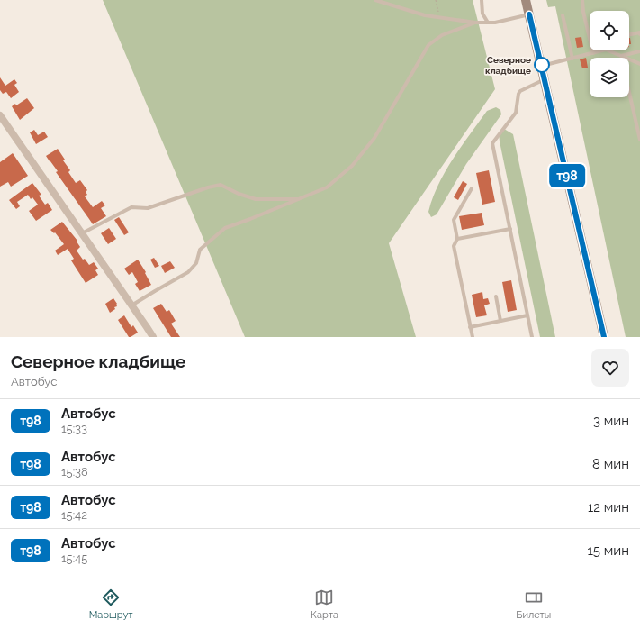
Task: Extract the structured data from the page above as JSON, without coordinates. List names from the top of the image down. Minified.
{"places":["Северное кладбище"],"lines":["bus line т98"],"page":{"on_map":"т98","heading":["Северное кладбище","Автобус"],"list":[{"mark":"т98","name":"Автобус","note":"15:33","value":"3 мин"},{"mark":"т98","name":"Автобус","note":"15:38","value":"8 мин"},{"mark":"т98","name":"Автобус","note":"15:42","value":"12 мин"},{"mark":"т98","name":"Автобус","note":"15:45","value":"15 мин"}],"tabs":["Маршрут","Карта","Билеты"]}}
